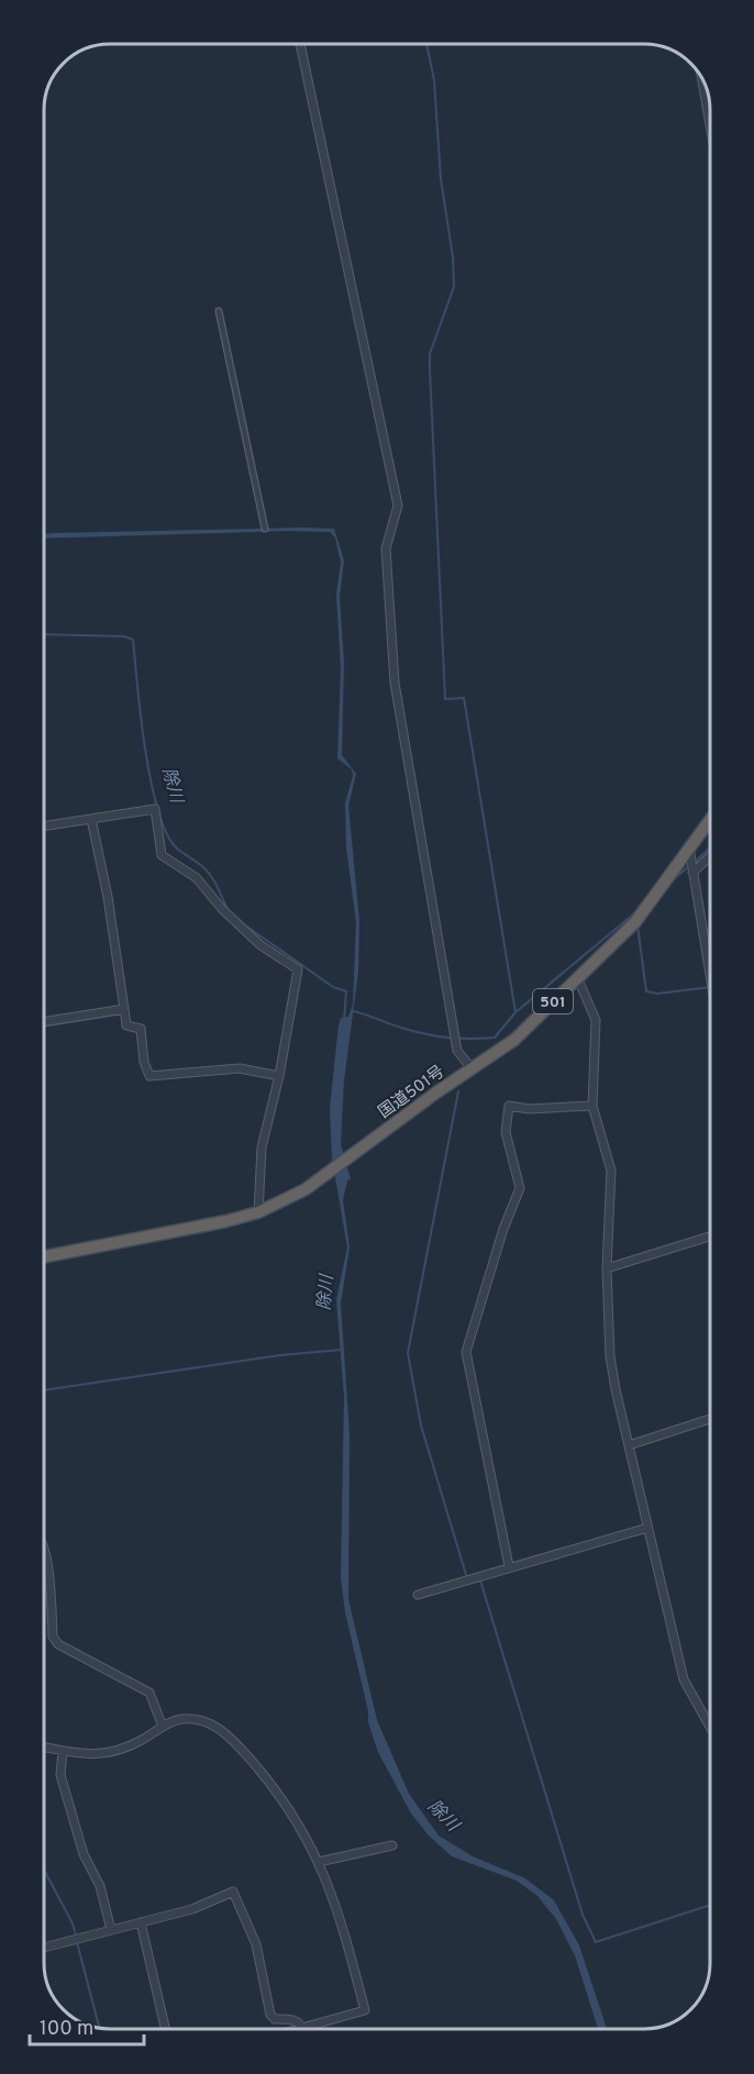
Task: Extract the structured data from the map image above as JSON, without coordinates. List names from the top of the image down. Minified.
{"streets":{"highway":["501","国道501号"]},"water":["除川"],"scale_bar":"100 m"}
